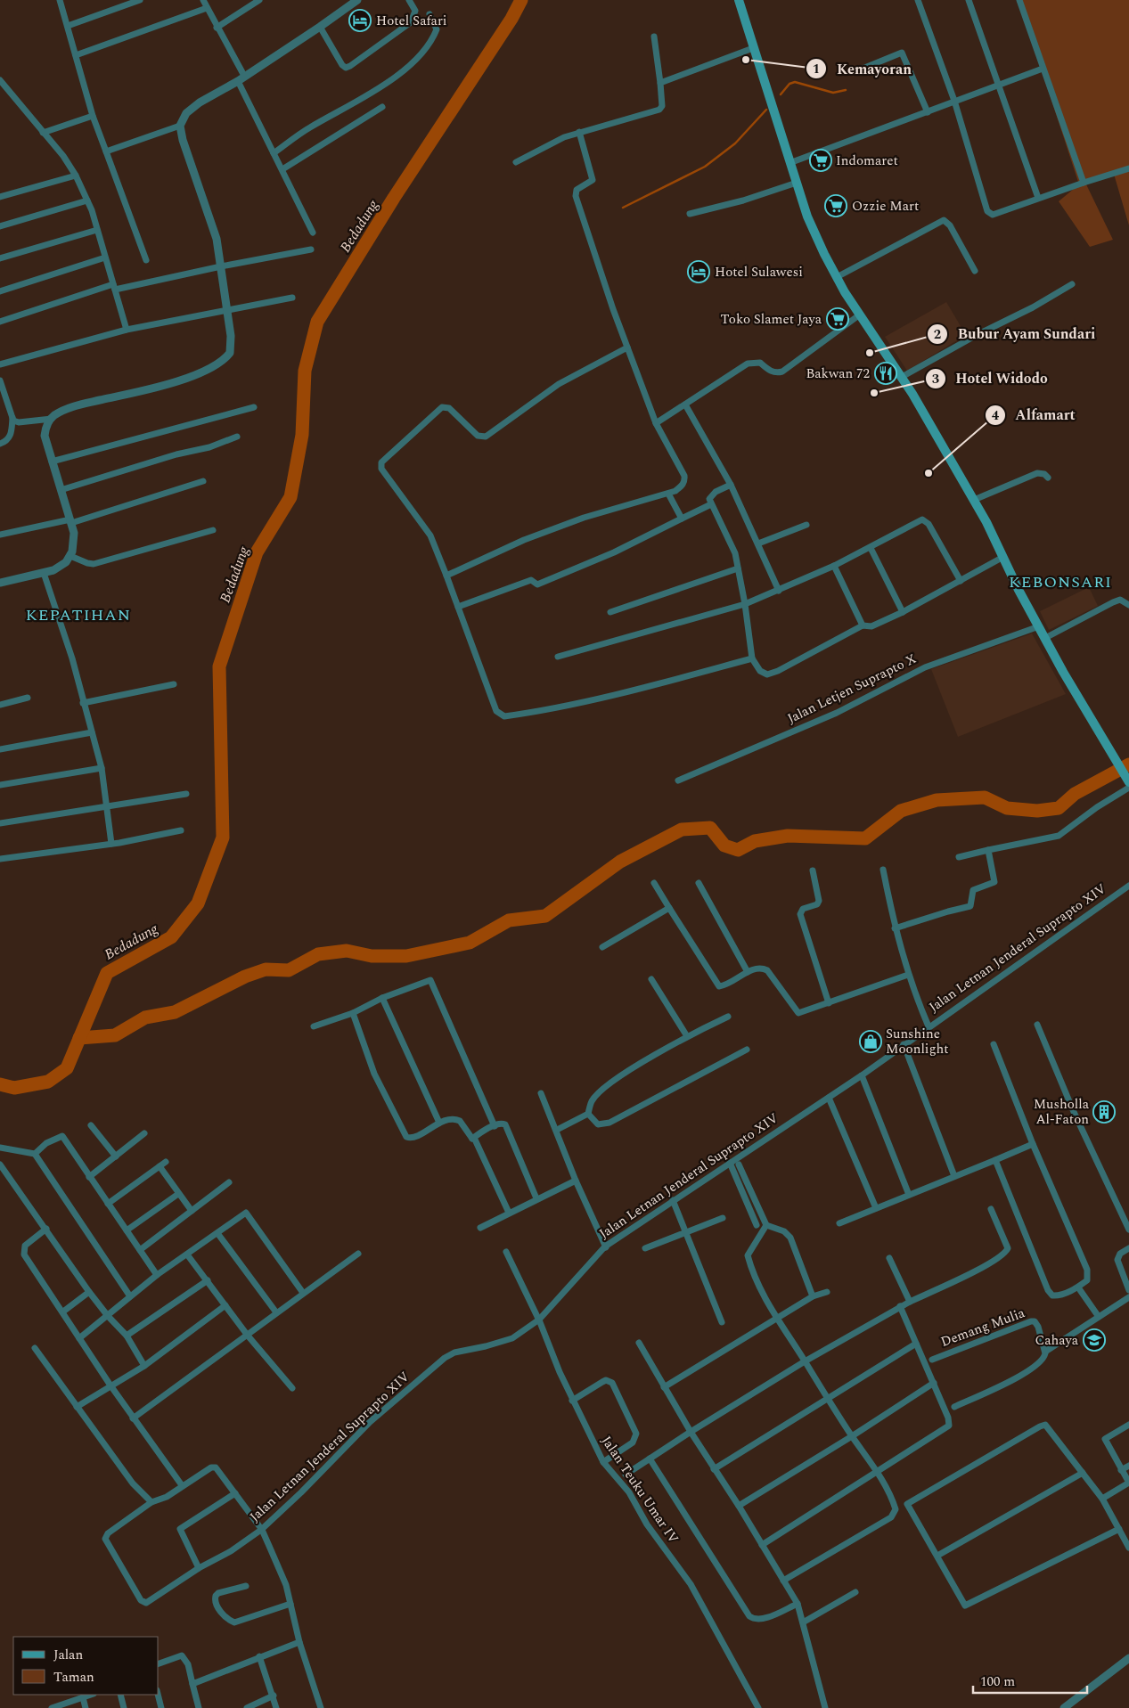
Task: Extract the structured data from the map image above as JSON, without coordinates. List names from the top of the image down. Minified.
{"streets":{"street":["Jalan Letjen Suprapto X","Jalan Letnan Jenderal Suprapto XIV","Demang Mulia","Jalan Teuku Umar IV"]},"crossings":[["Jalan Letnan Jenderal Suprapto XIV","Jalan Teuku Umar IV"]],"districts":["KEBONSARI","KEPATIHAN"],"water":["Bedadung"],"places":{"hotel":["Hotel Safari","Hotel Sulawesi"],"other":["Kemayoran","Bubur Ayam Sundari","Hotel Widodo","Alfamart"],"supermarket":["Indomaret","Ozzie Mart","Toko Slamet Jaya"],"restaurant":["Bakwan 72"],"shop":["Sunshine Moonlight"],"building":["Musholla Al-Faton"],"school or university":["Cahaya"]},"legend":["Jalan","Taman"],"scale_bar":"100 m"}
